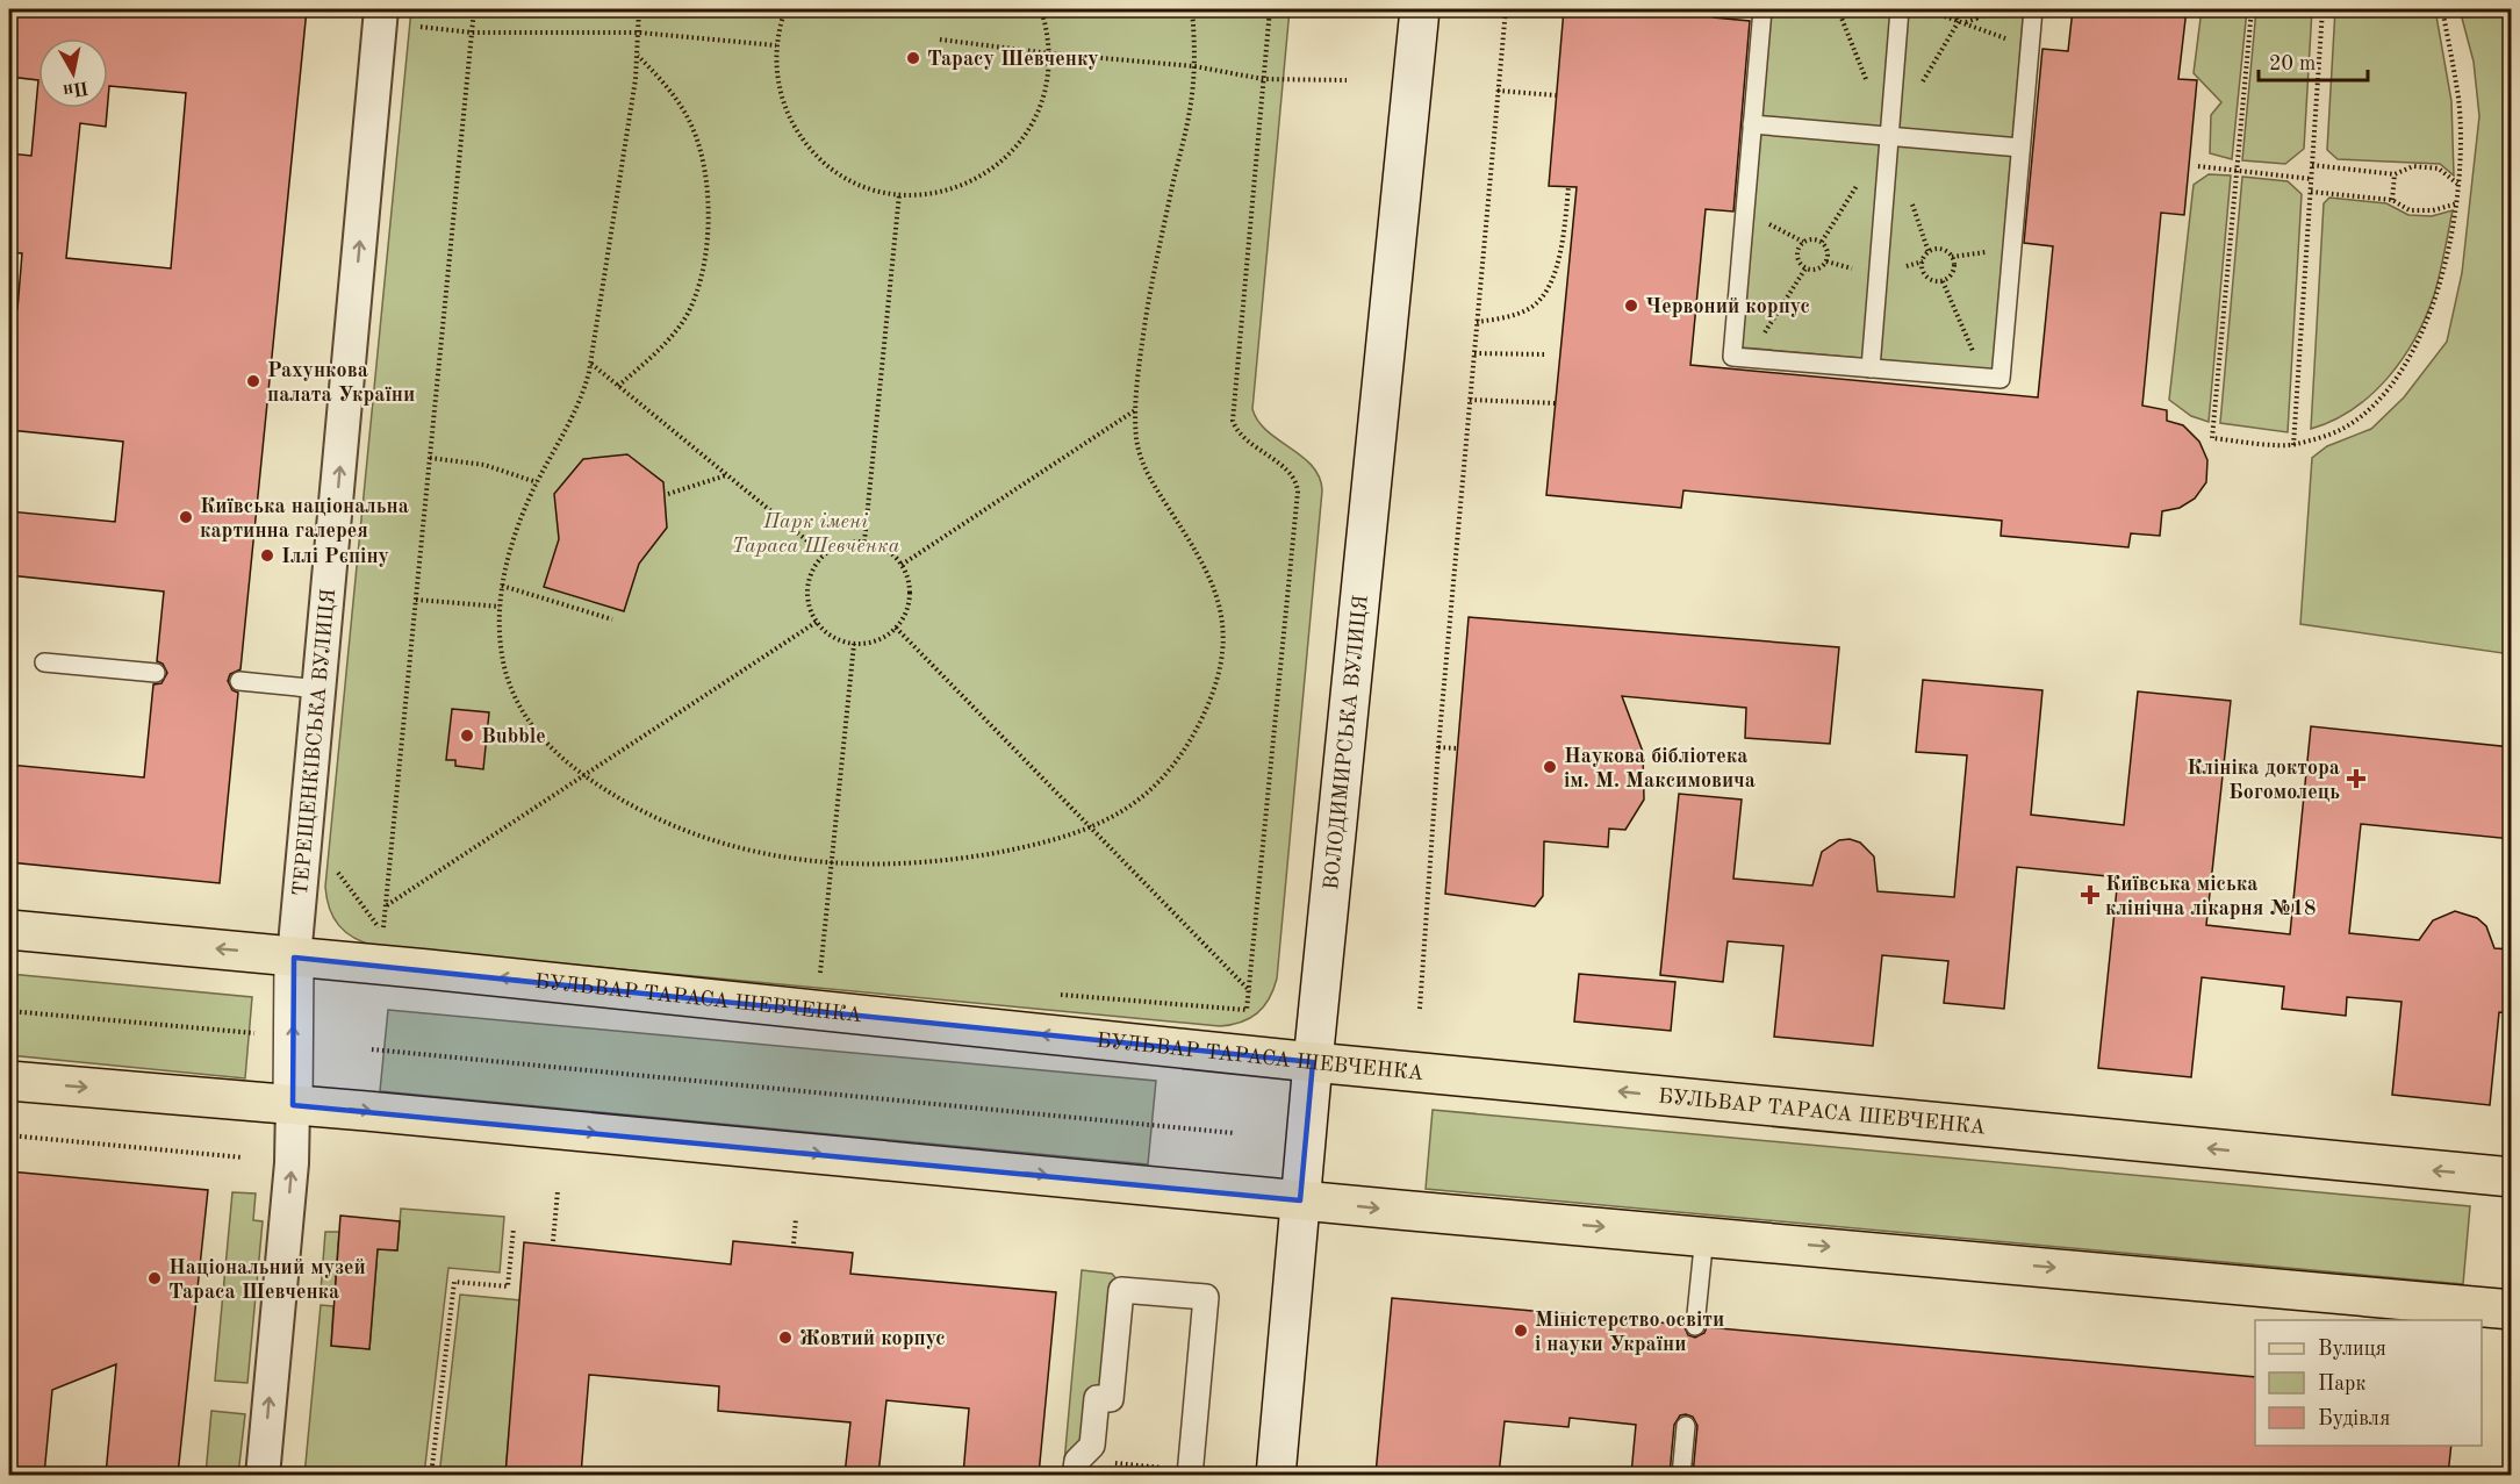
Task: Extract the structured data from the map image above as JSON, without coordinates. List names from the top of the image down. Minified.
{"streets":{"main road":["ТЕРЕЩЕНКІВСЬКА ВУЛИЦЯ","ВОЛОДИМИРСЬКА ВУЛИЦЯ","БУЛЬВАР ТАРАСА ШЕВЧЕНКА"]},"crossings":[["ТЕРЕЩЕНКІВСЬКА ВУЛИЦЯ","БУЛЬВАР ТАРАСА ШЕВЧЕНКА"],["ВОЛОДИМИРСЬКА ВУЛИЦЯ","БУЛЬВАР ТАРАСА ШЕВЧЕНКА"]],"one_way":["ТЕРЕЩЕНКІВСЬКА ВУЛИЦЯ"],"parks":["Парк імені Тараса Шевченка"],"places":{"other":["Тарасу Шевченку","Червоний корпус","Рахункова палата України","Київська національна картинна галерея","Іллі Рєпіну","Bubble","Наукова бібліотека ім. М. Максимовича","Національний музей Тараса Шевченка","Міністерство освіти і науки України","Жовтий корпус"],"health":["Клініка доктора Богомолець","Київська міська клінічна лікарня №18"]},"legend":["Вулиця","Парк","Будівля"],"scale_bar":"20 m","north":"bottom"}
